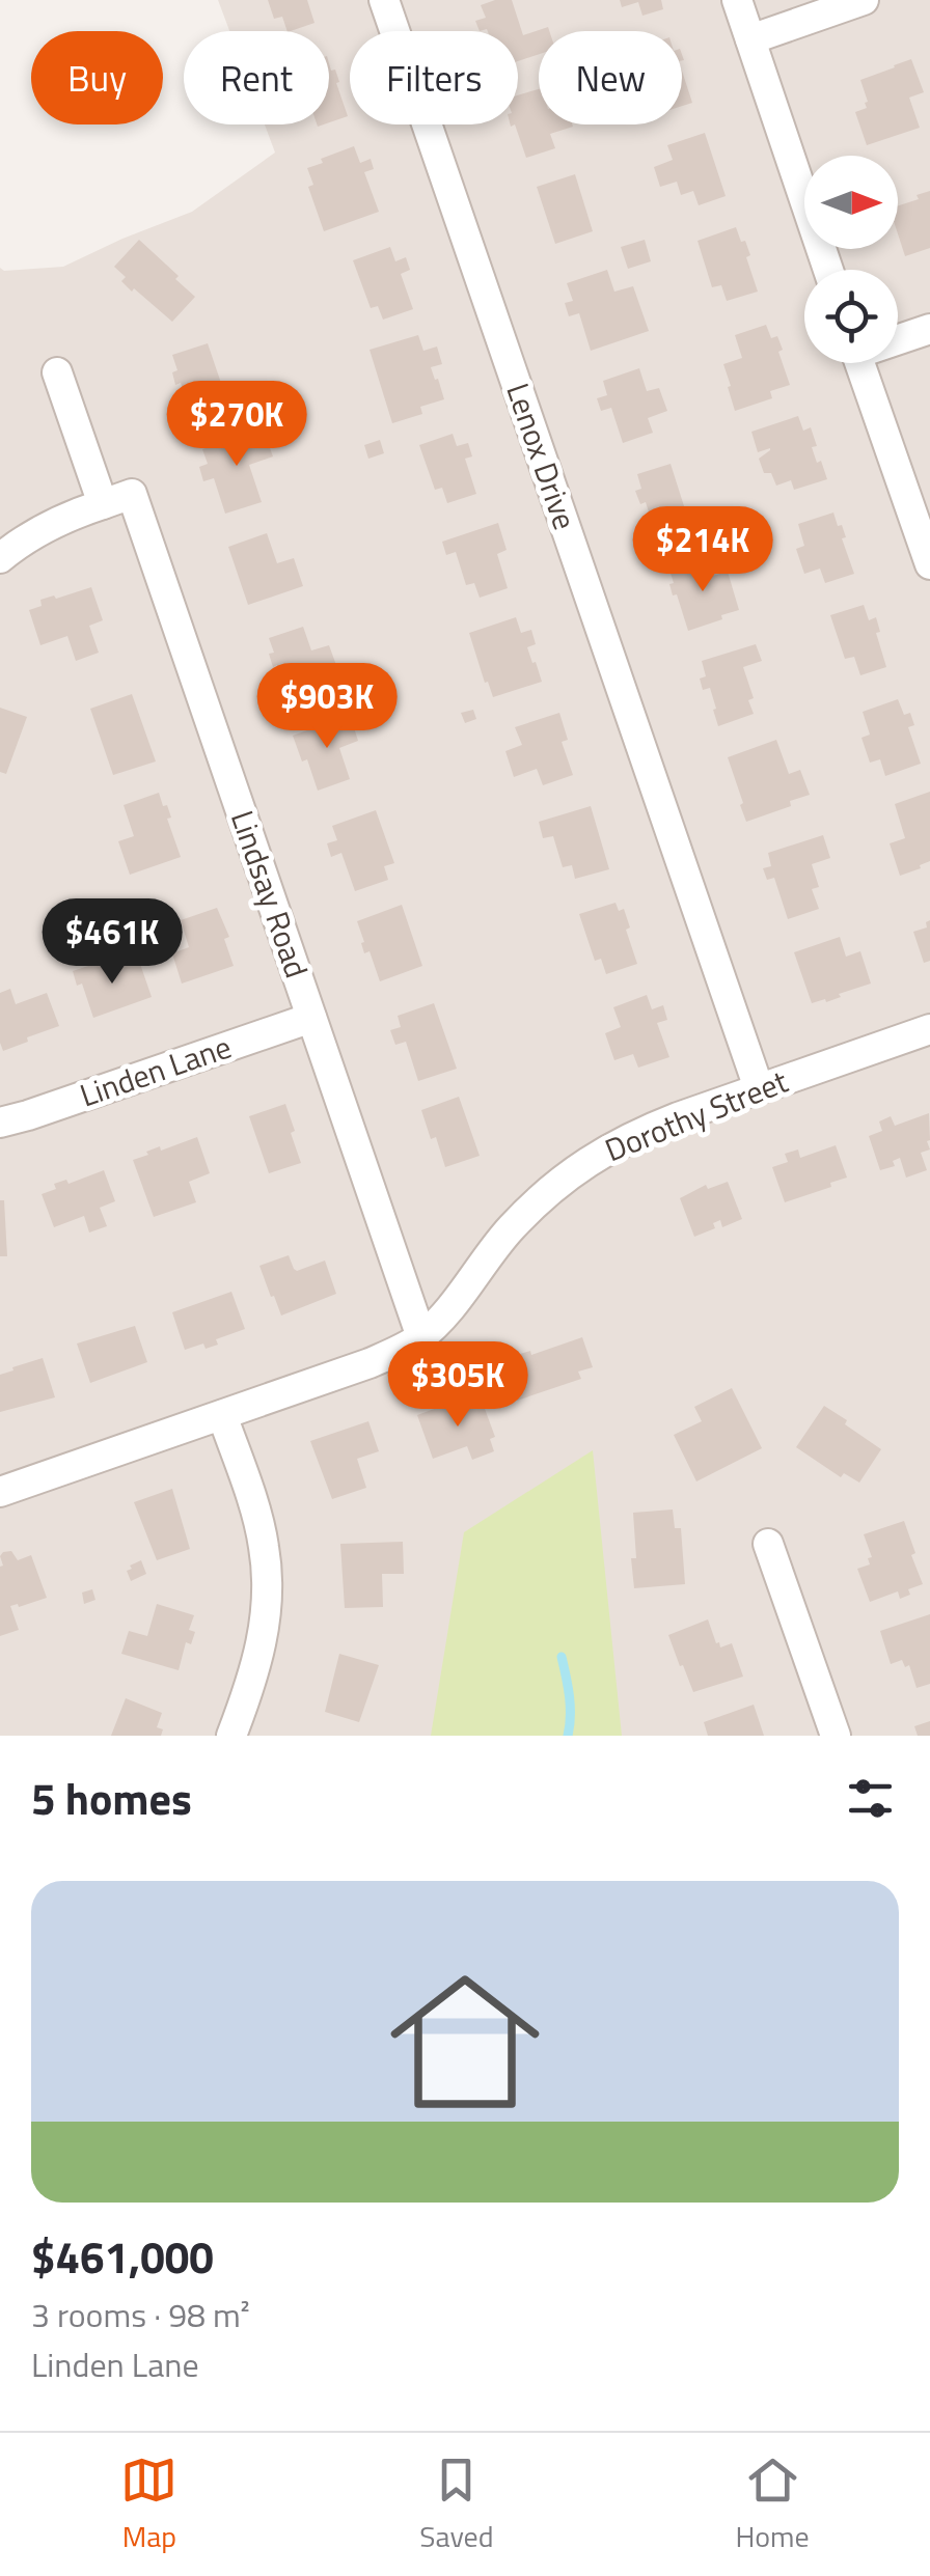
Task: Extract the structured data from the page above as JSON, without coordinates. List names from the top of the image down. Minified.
{"streets":{"street":["Lenox Drive","Lindsay Road","Linden Lane","Dorothy Street"]},"crossings":[["Lenox Drive","Dorothy Street"],["Lindsay Road","Linden Lane"],["Lindsay Road","Dorothy Street"]],"north":"right","page":{"chip":["Buy","Rent","Filters","New"],"price":["$270K","$214K","$903K","$461K","$305K"],"heading":"5 homes","list":[{"name":"$461,000","note":"3 rooms · 98 m² · Linden Lane"}],"tabs":["Map","Saved","Home"]}}
